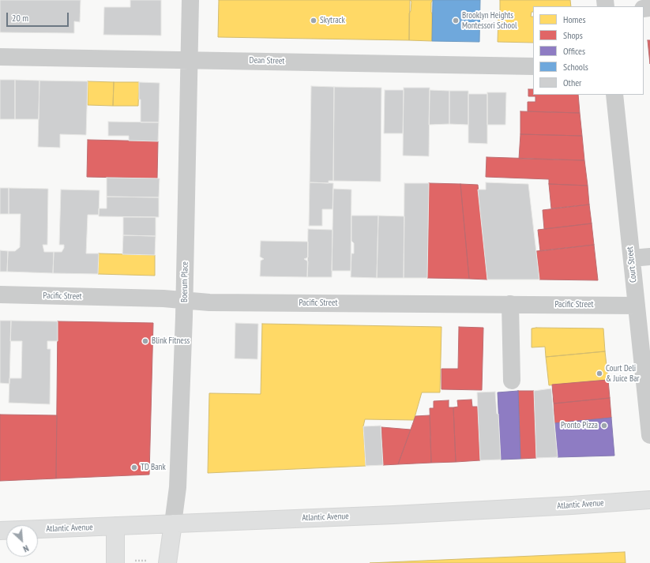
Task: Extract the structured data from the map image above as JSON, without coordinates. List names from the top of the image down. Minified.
{"streets":{"main road":["Boerum Place","Atlantic Avenue"],"street":["Dean Street","Court Street","Pacific Street"]},"crossings":[["Dean Street","Boerum Place"],["Court Street","Pacific Street"],["Boerum Place","Pacific Street"],["Boerum Place","Atlantic Avenue"]],"places":["Skytrack","Brooklyn Heights Montessori School","Blink Fitness","Court Deli & Juice Bar","Pronto Pizza","TD Bank"],"legend":["Homes","Shops","Offices","Schools","Other"],"scale_bar":"20 m","north":"bottom right"}
